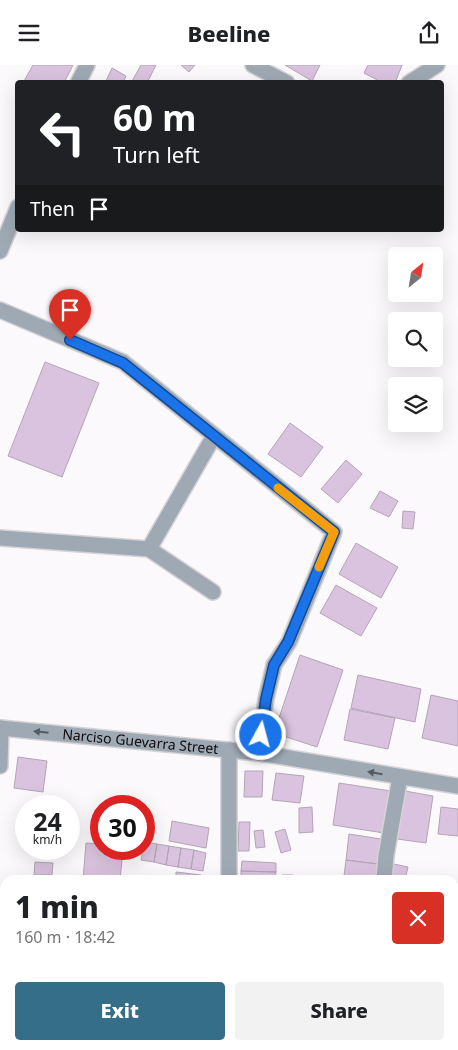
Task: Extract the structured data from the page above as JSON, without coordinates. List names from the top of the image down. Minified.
{"streets":{"street":["Narciso Guevarra Street"]},"one_way":["Narciso Guevarra Street"],"north":"top right","page":{"header":"Beeline","turn":["60 m","Turn left"],"then":"Then","speed":"24 km/h","limit":"30","heading":["1 min","160 m · 18:42"],"buttons":["Exit","Share"]}}
